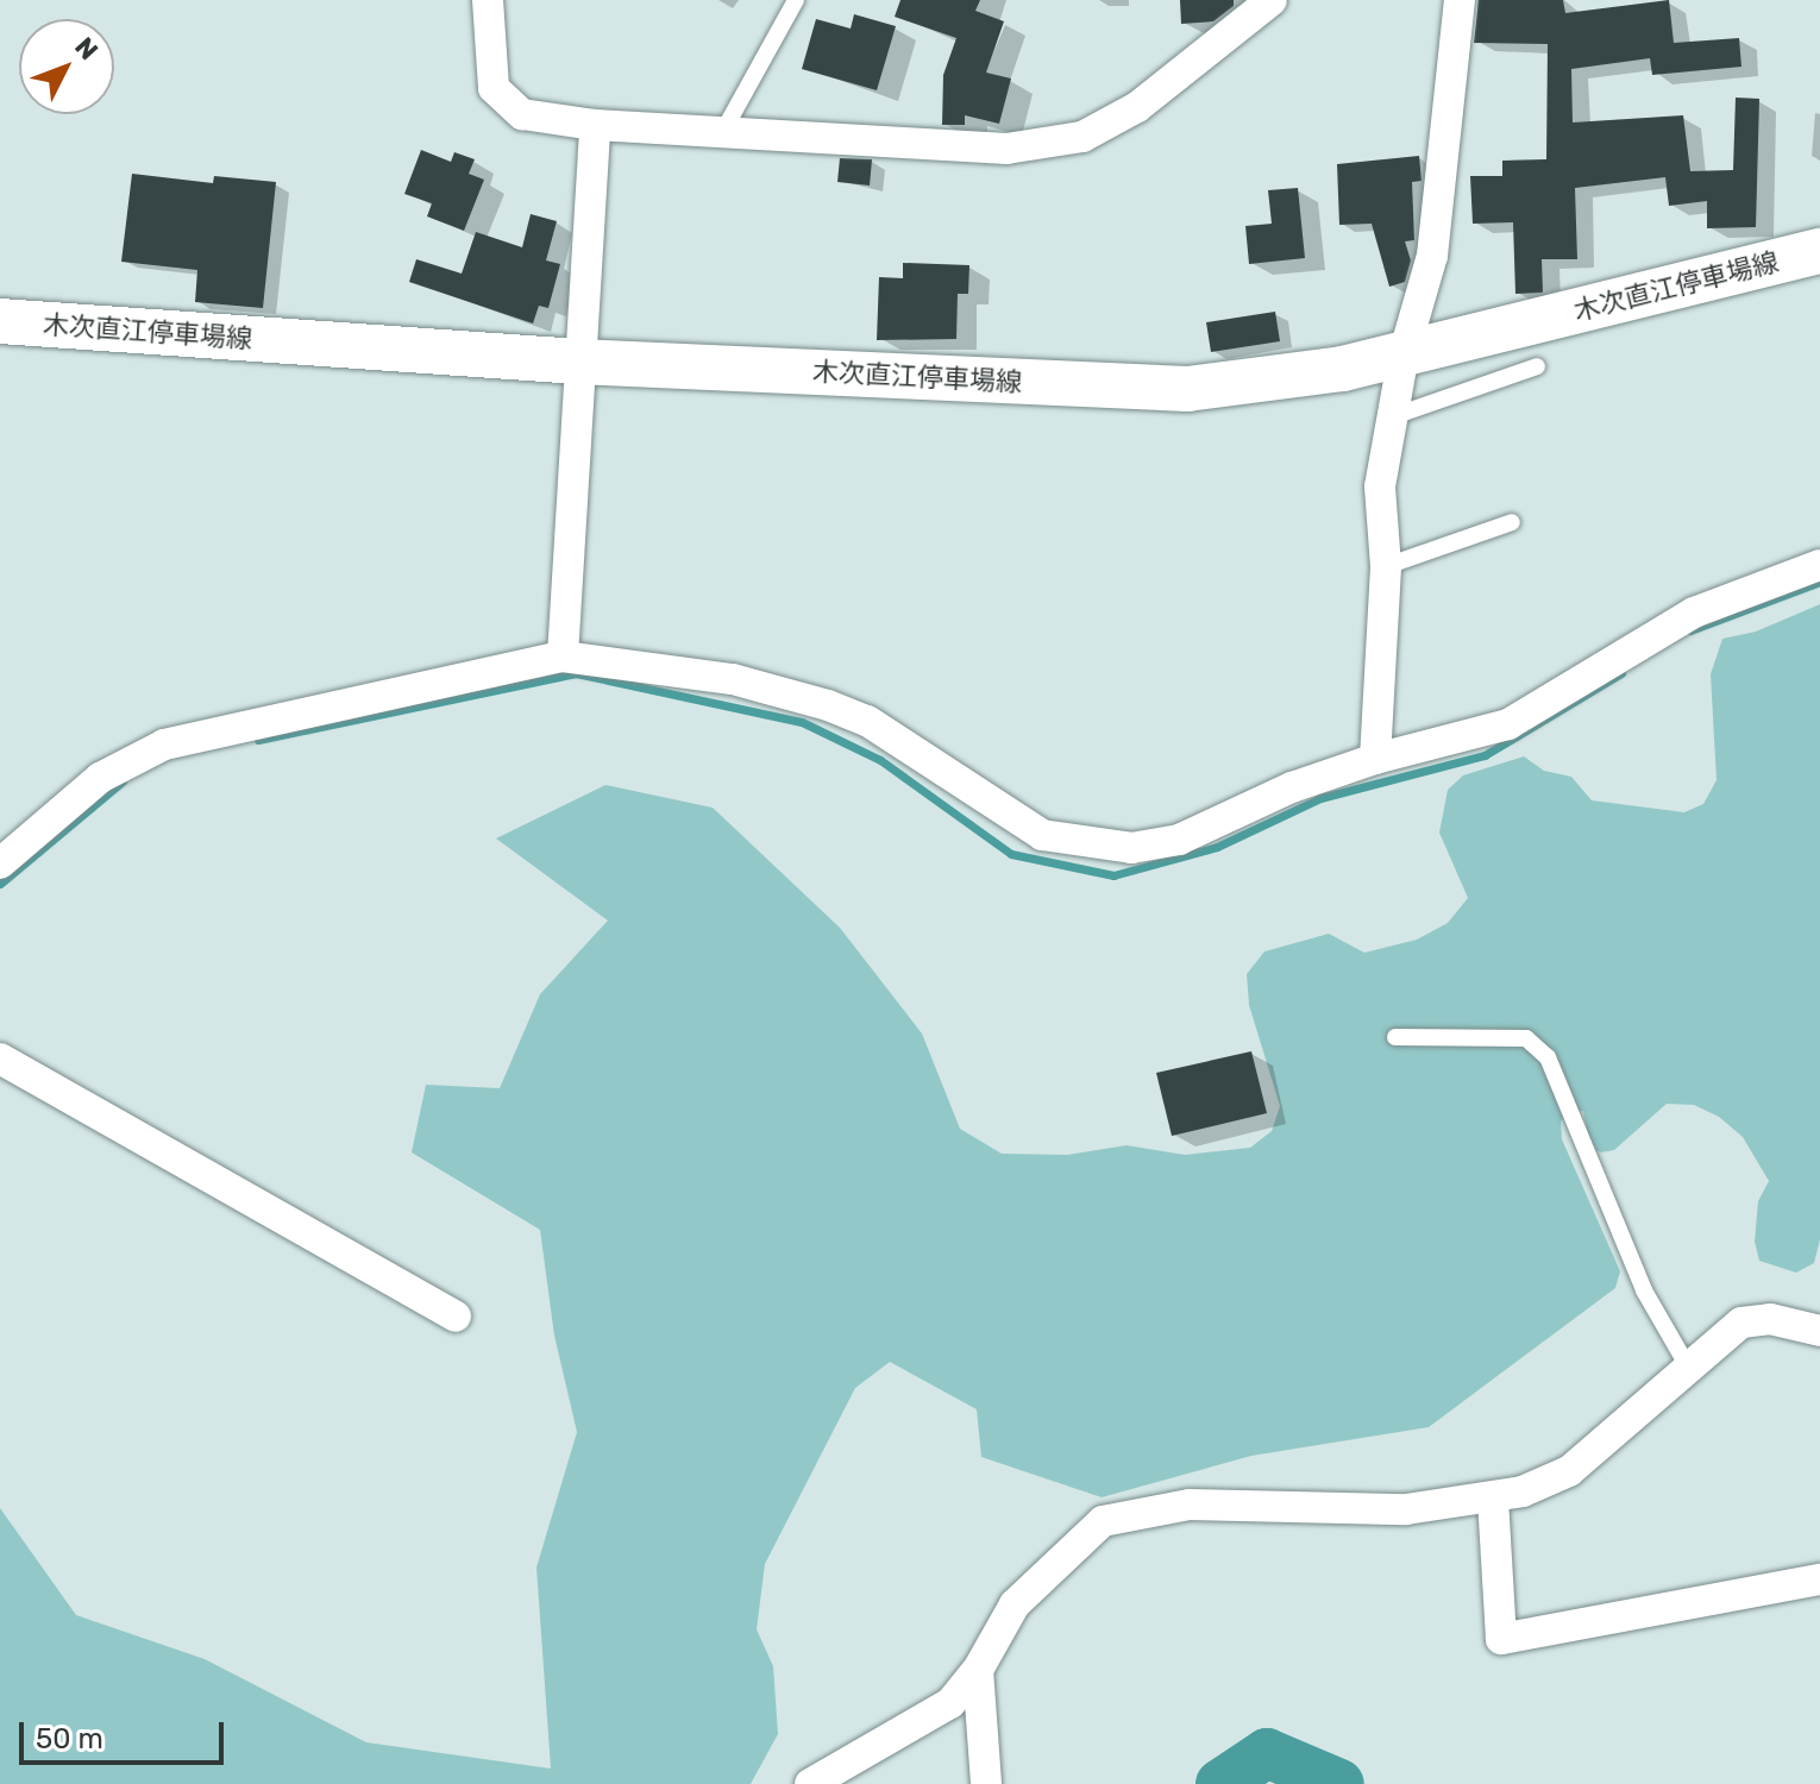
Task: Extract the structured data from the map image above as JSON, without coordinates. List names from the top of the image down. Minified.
{"streets":{"main road":["木次直江停車場線"]},"scale_bar":"50 m","north":"top right"}
